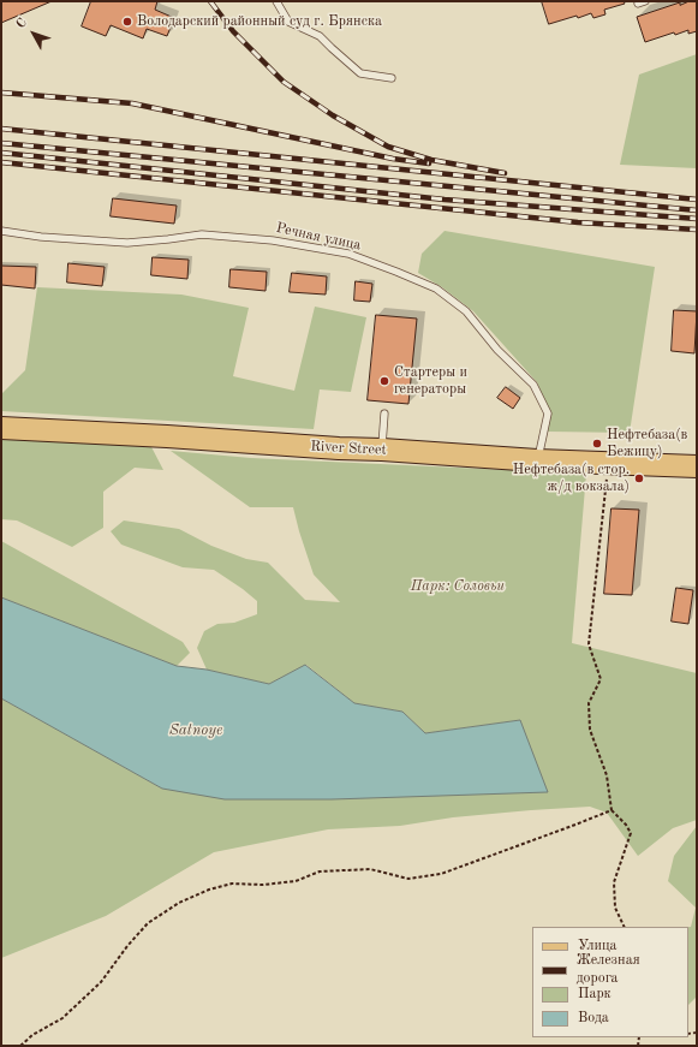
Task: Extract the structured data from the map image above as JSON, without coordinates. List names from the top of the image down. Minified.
{"streets":{"main road":["River Street"],"lane":["Речная улица"]},"crossings":[["Речная улица","River Street"]],"water":["Satnoye"],"parks":["Парк: Соловьи"],"places":["Володарский районный суд г. Брянска","Стартеры и генераторы","Нефтебаза(в Бежицу)","Нефтебаза(в стор. ж/д вокзала)"],"legend":["Улица","Железная дорога","Парк","Вода"],"north":"top left"}
